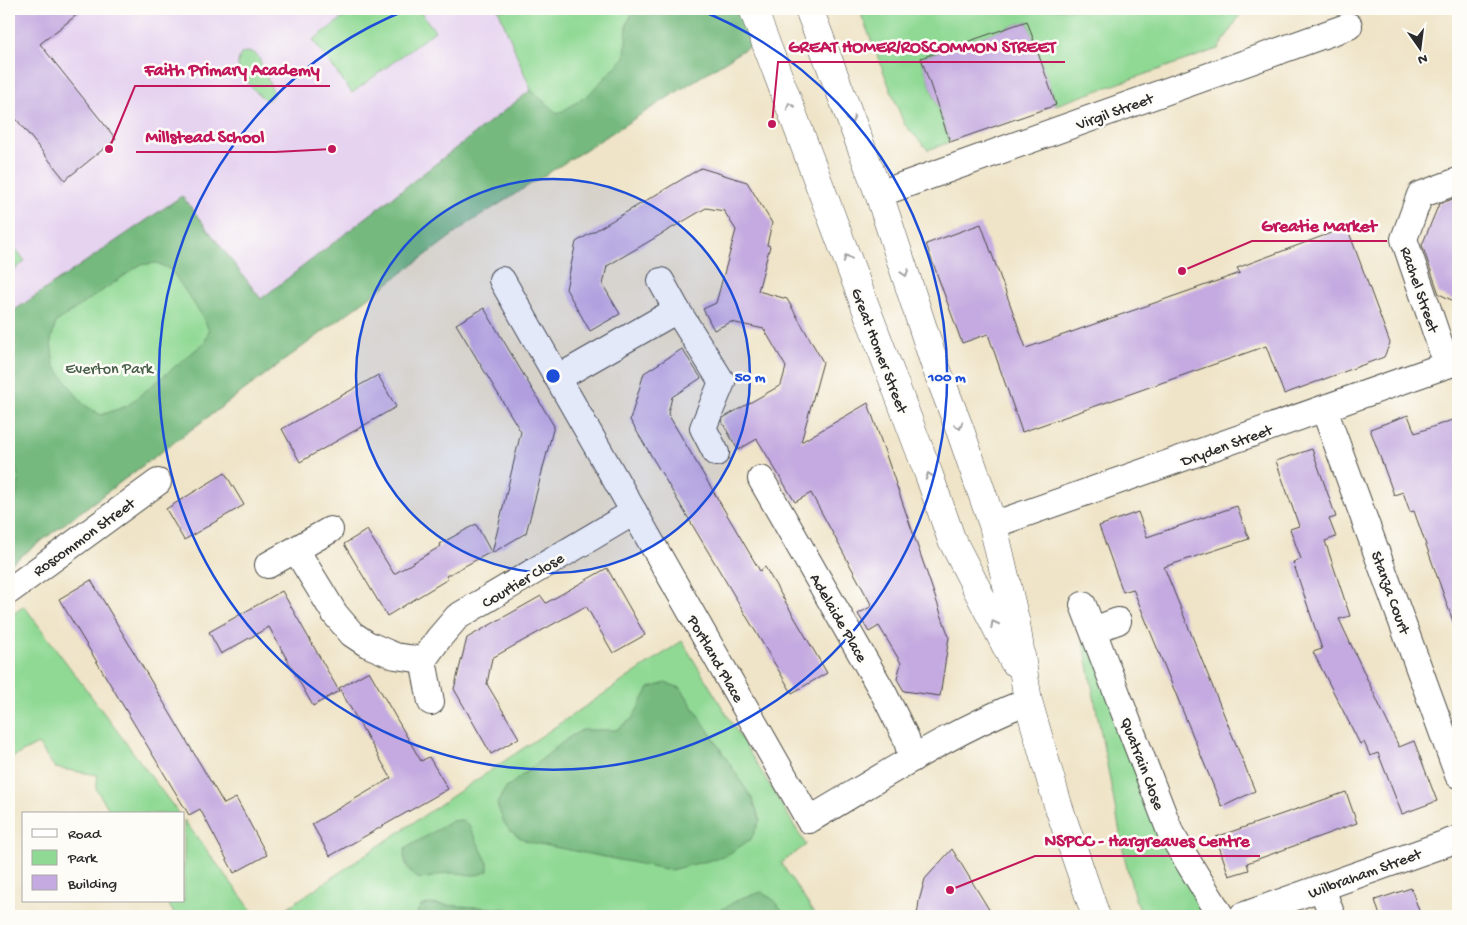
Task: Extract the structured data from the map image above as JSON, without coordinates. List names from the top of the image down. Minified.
{"streets":{"street":["Virgil Street","Rachel Street","Great Homer Street","Dryden Street","Roscommon Street","Courtier Close","Stanza Court","Adelaide Place","Portland Place","Quatrain Close","Wilbraham Street"]},"crossings":[["Virgil Street","Great Homer Street"],["Rachel Street","Dryden Street"],["Great Homer Street","Dryden Street"],["Great Homer Street","Portland Place"],["Dryden Street","Stanza Court"],["Courtier Close","Portland Place"],["Adelaide Place","Portland Place"]],"parks":["Everton Park"],"places":["GREAT HOMER/ROSCOMMON STREET","Faith Primary Academy","Millstead School","Greatie Market","NSPCC - Hargreaves Centre"],"legend":["Road","Park","Building"],"north":"bottom","rings":["50 m","100 m"]}
